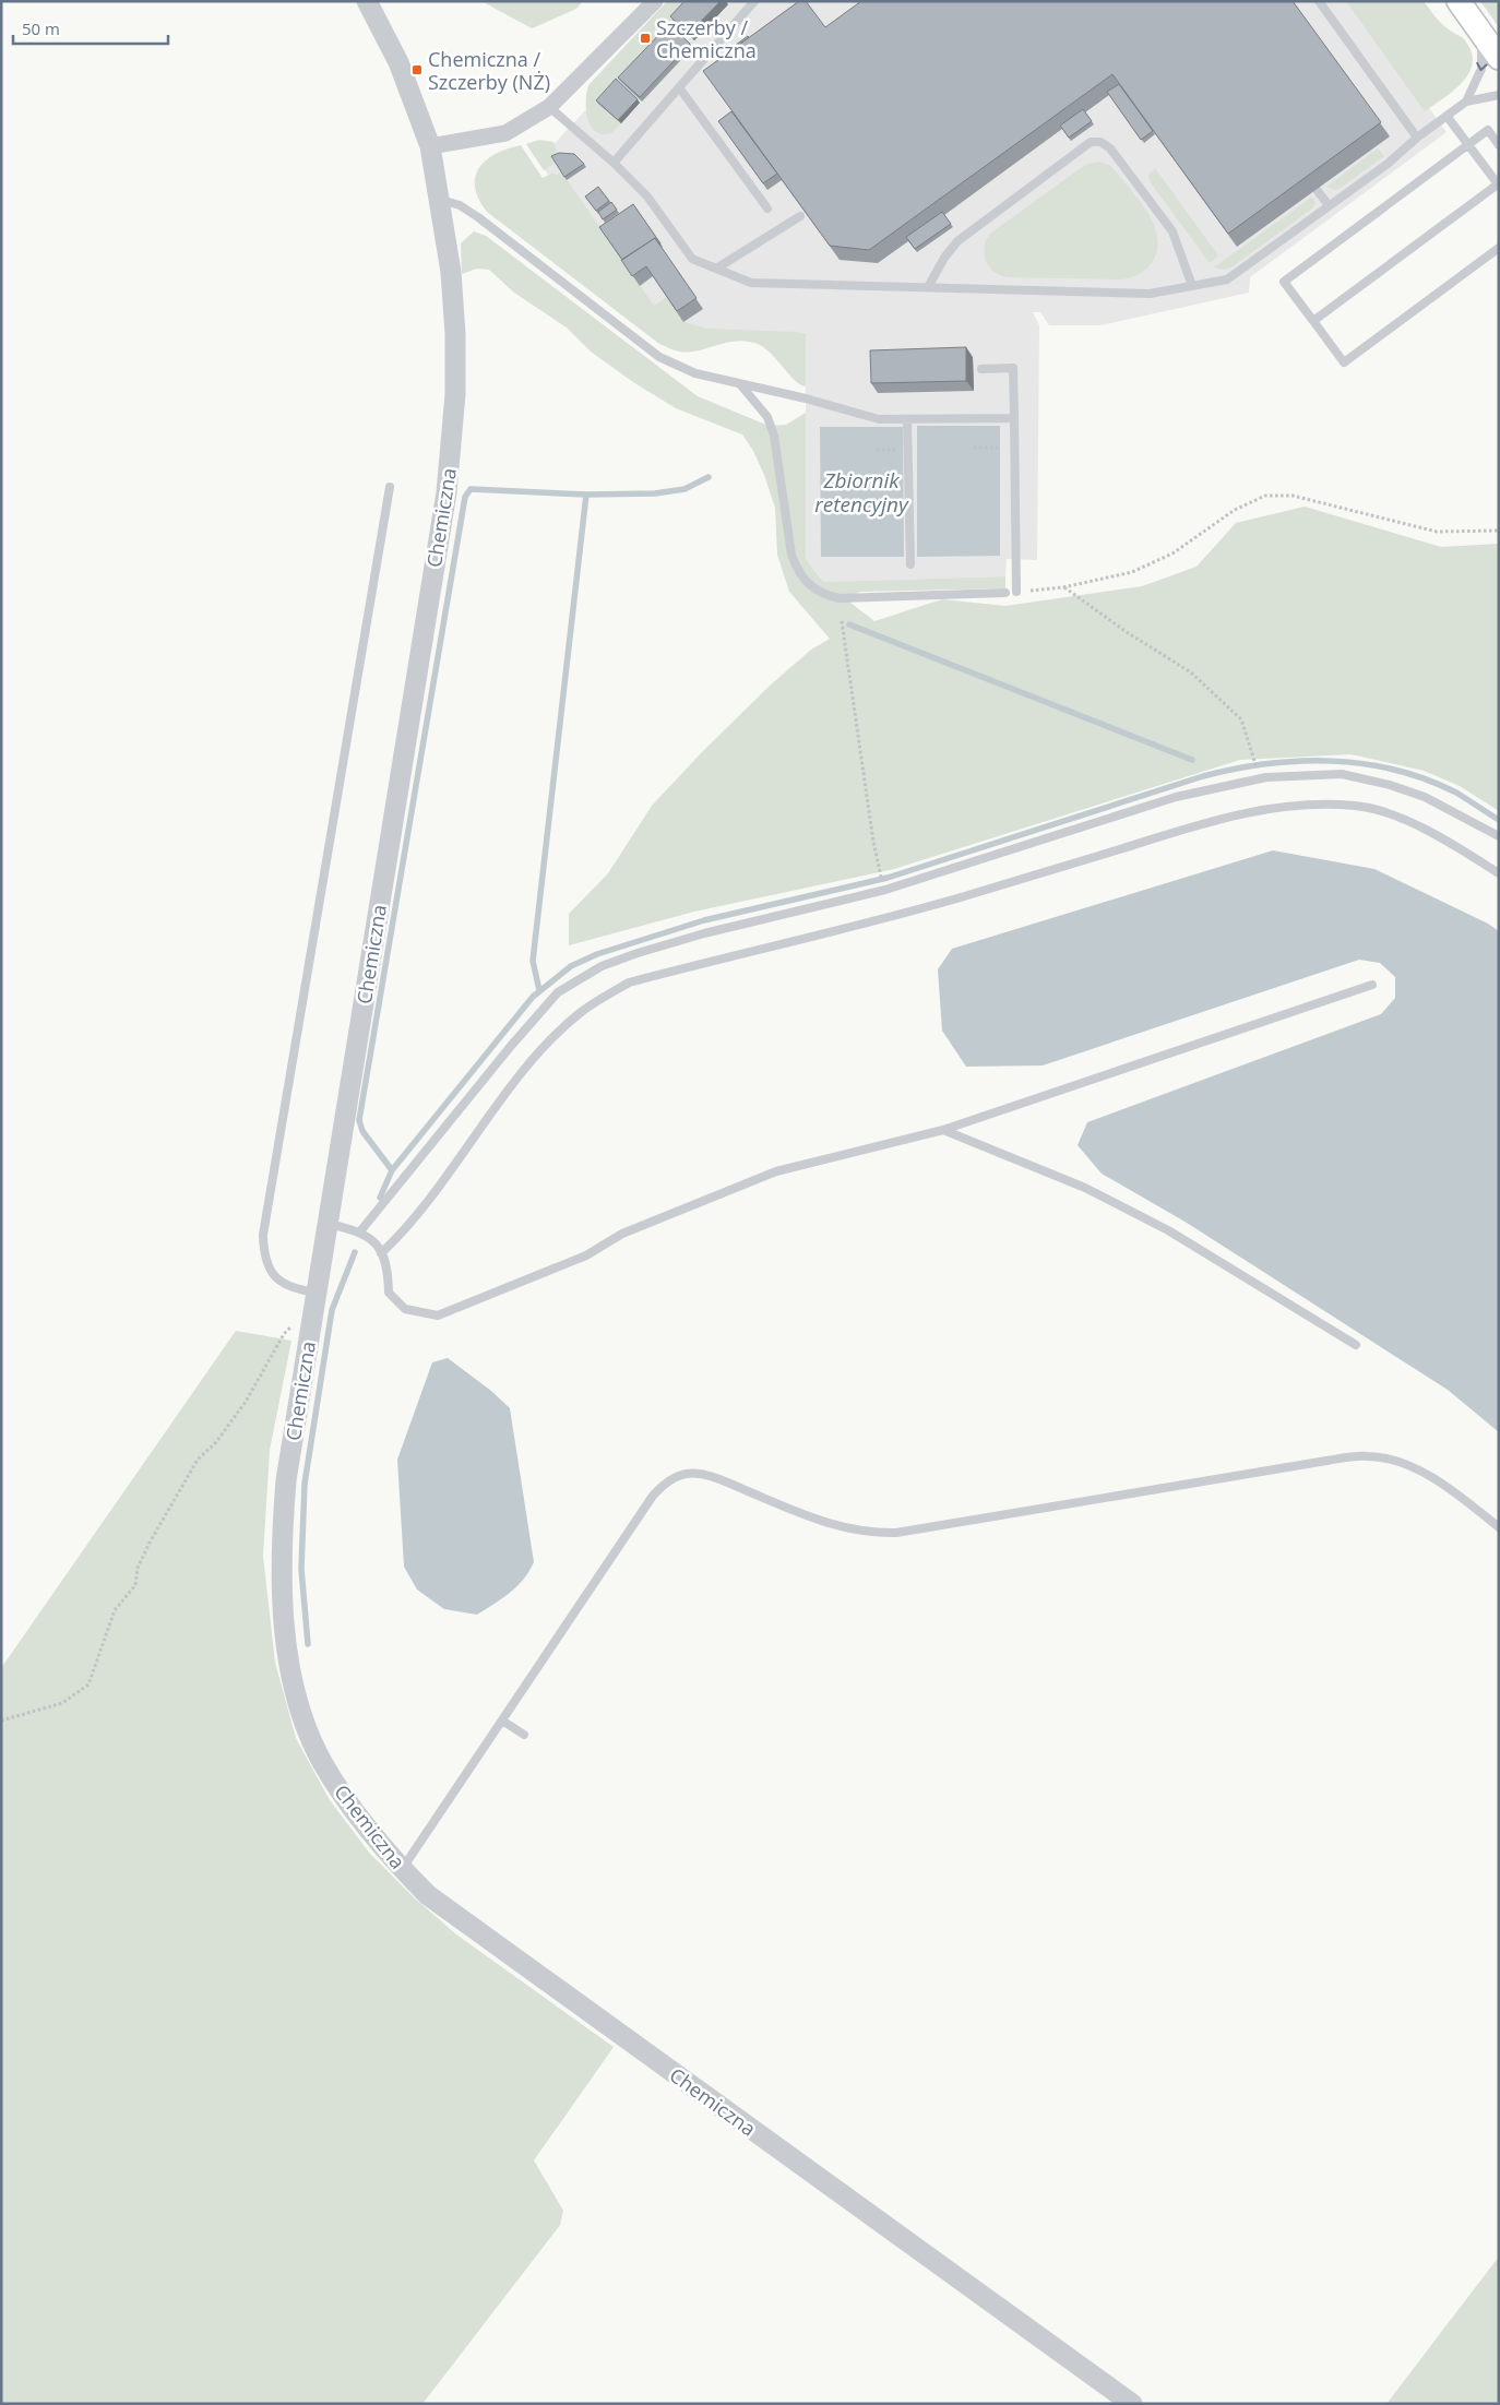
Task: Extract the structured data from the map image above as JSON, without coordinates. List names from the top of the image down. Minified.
{"streets":{"street":["Chemiczna"]},"water":["Zbiornik retencyjny"],"places":{"transit":["Szczerby / Chemiczna","Chemiczna / Szczerby (NŻ)"]},"scale_bar":"50 m"}
